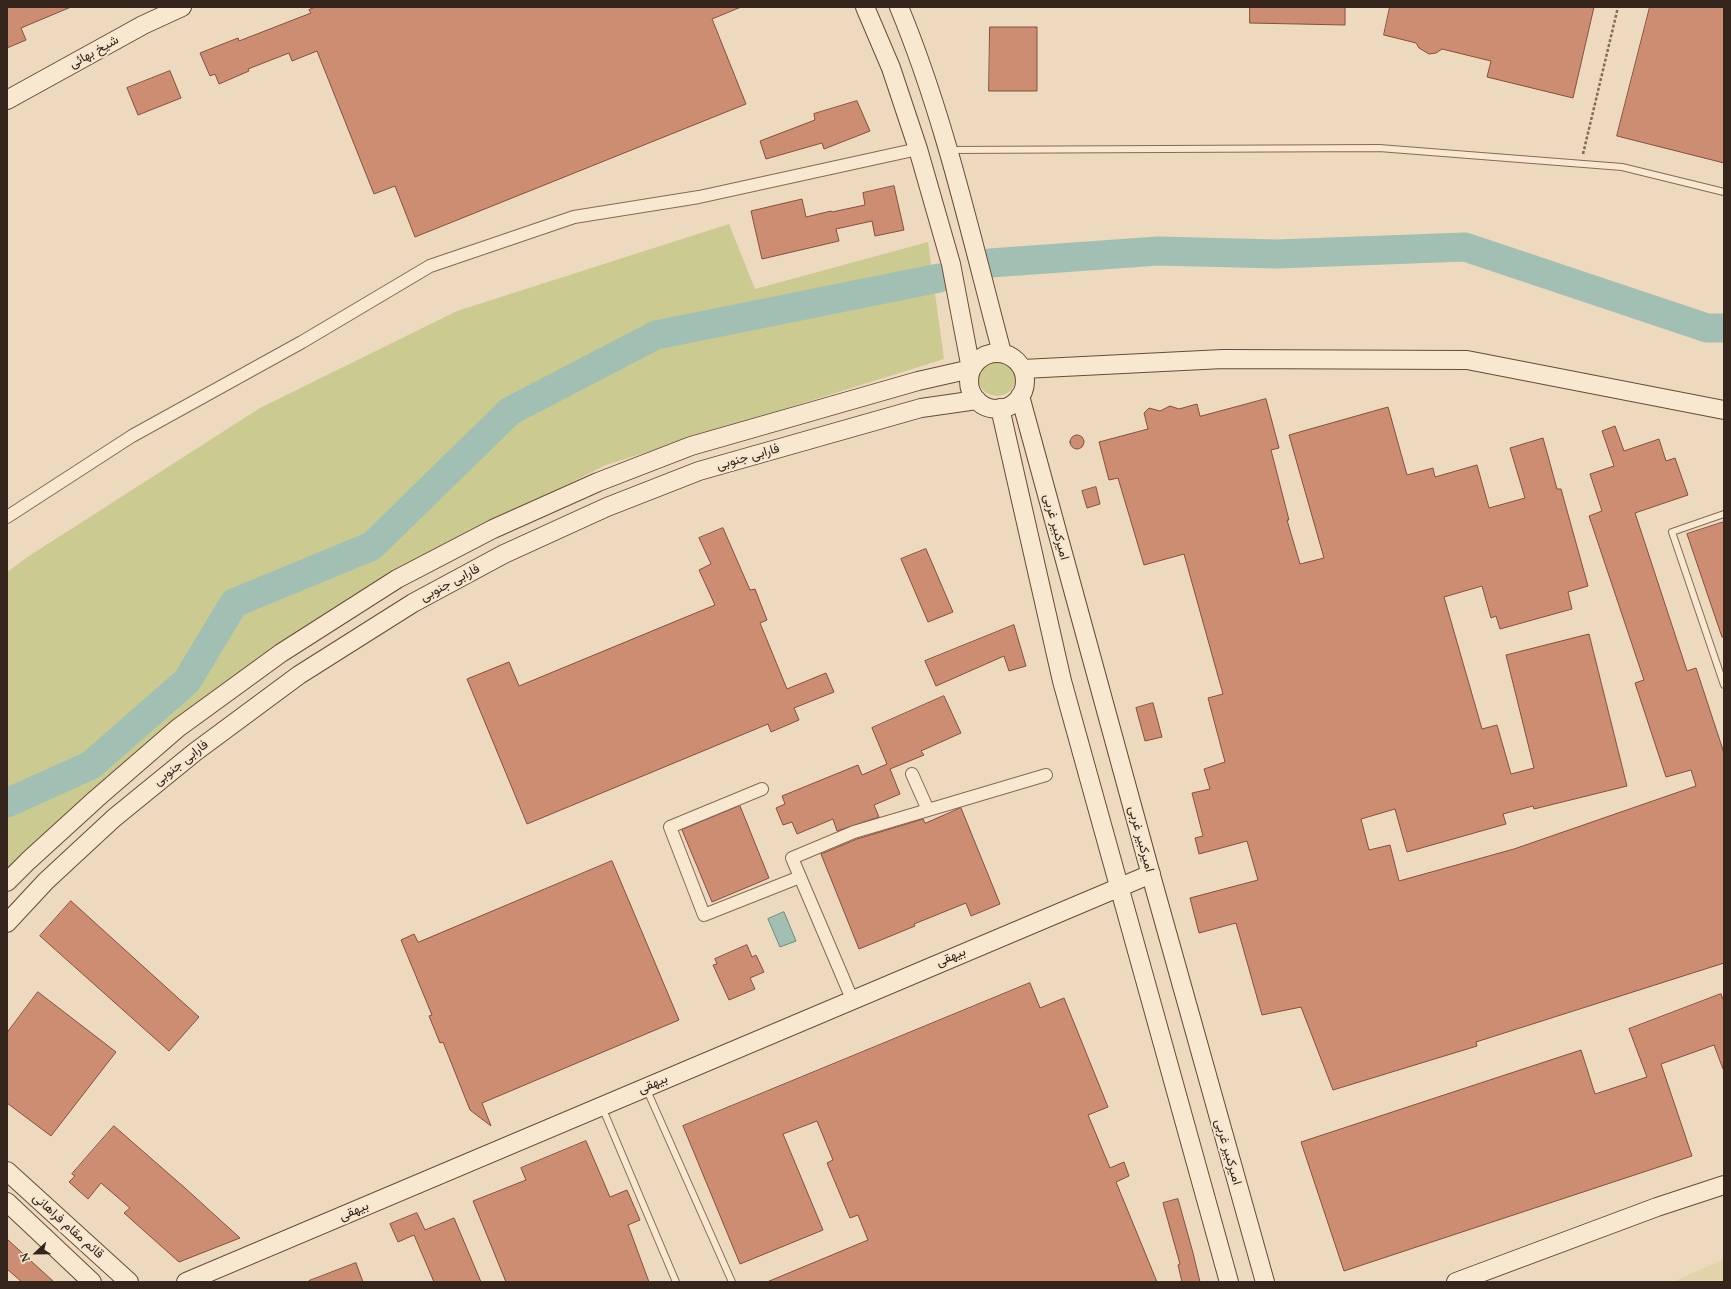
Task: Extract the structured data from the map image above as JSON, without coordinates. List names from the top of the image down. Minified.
{"streets":{"street":["شیخ بهائی","فارابی جنوبی","امیرکبیر غربی","بیهقی","قائم مقام فراهانی"]},"crossings":[["فارابی جنوبی","امیرکبیر غربی"],["امیرکبیر غربی","بیهقی"]],"north":"left"}
